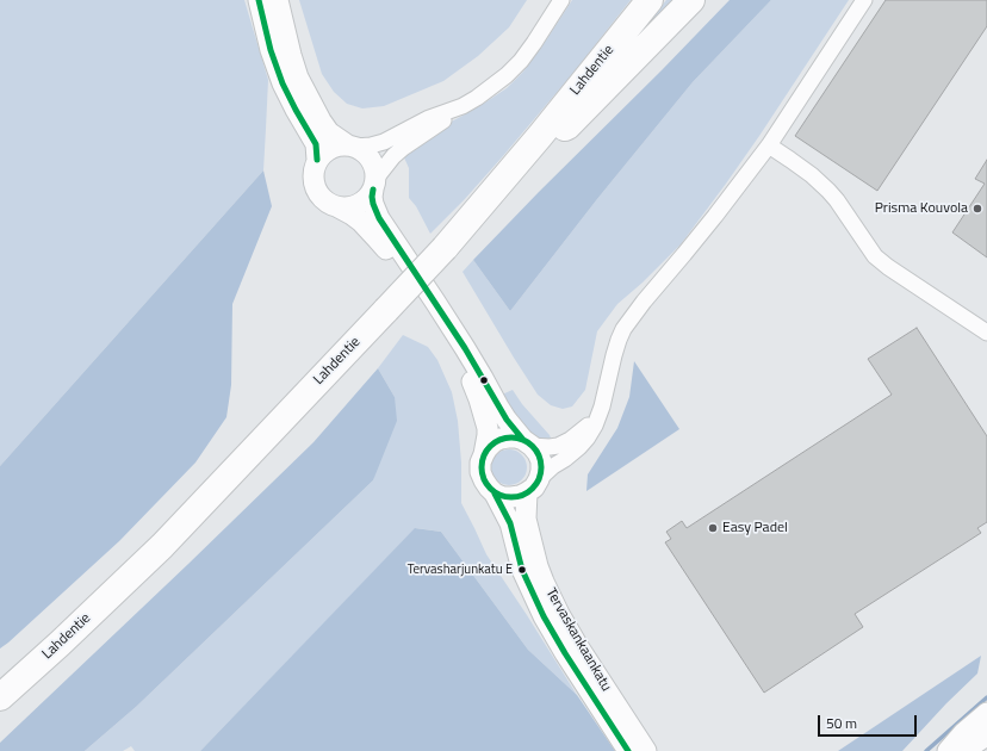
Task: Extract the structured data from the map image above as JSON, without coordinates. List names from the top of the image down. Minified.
{"streets":{"highway":["Lahdentie"],"street":["Tervaskankaankatu"]},"places":["Prisma Kouvola","Easy Padel","Tervasharjunkatu E"],"scale_bar":"50 m"}
